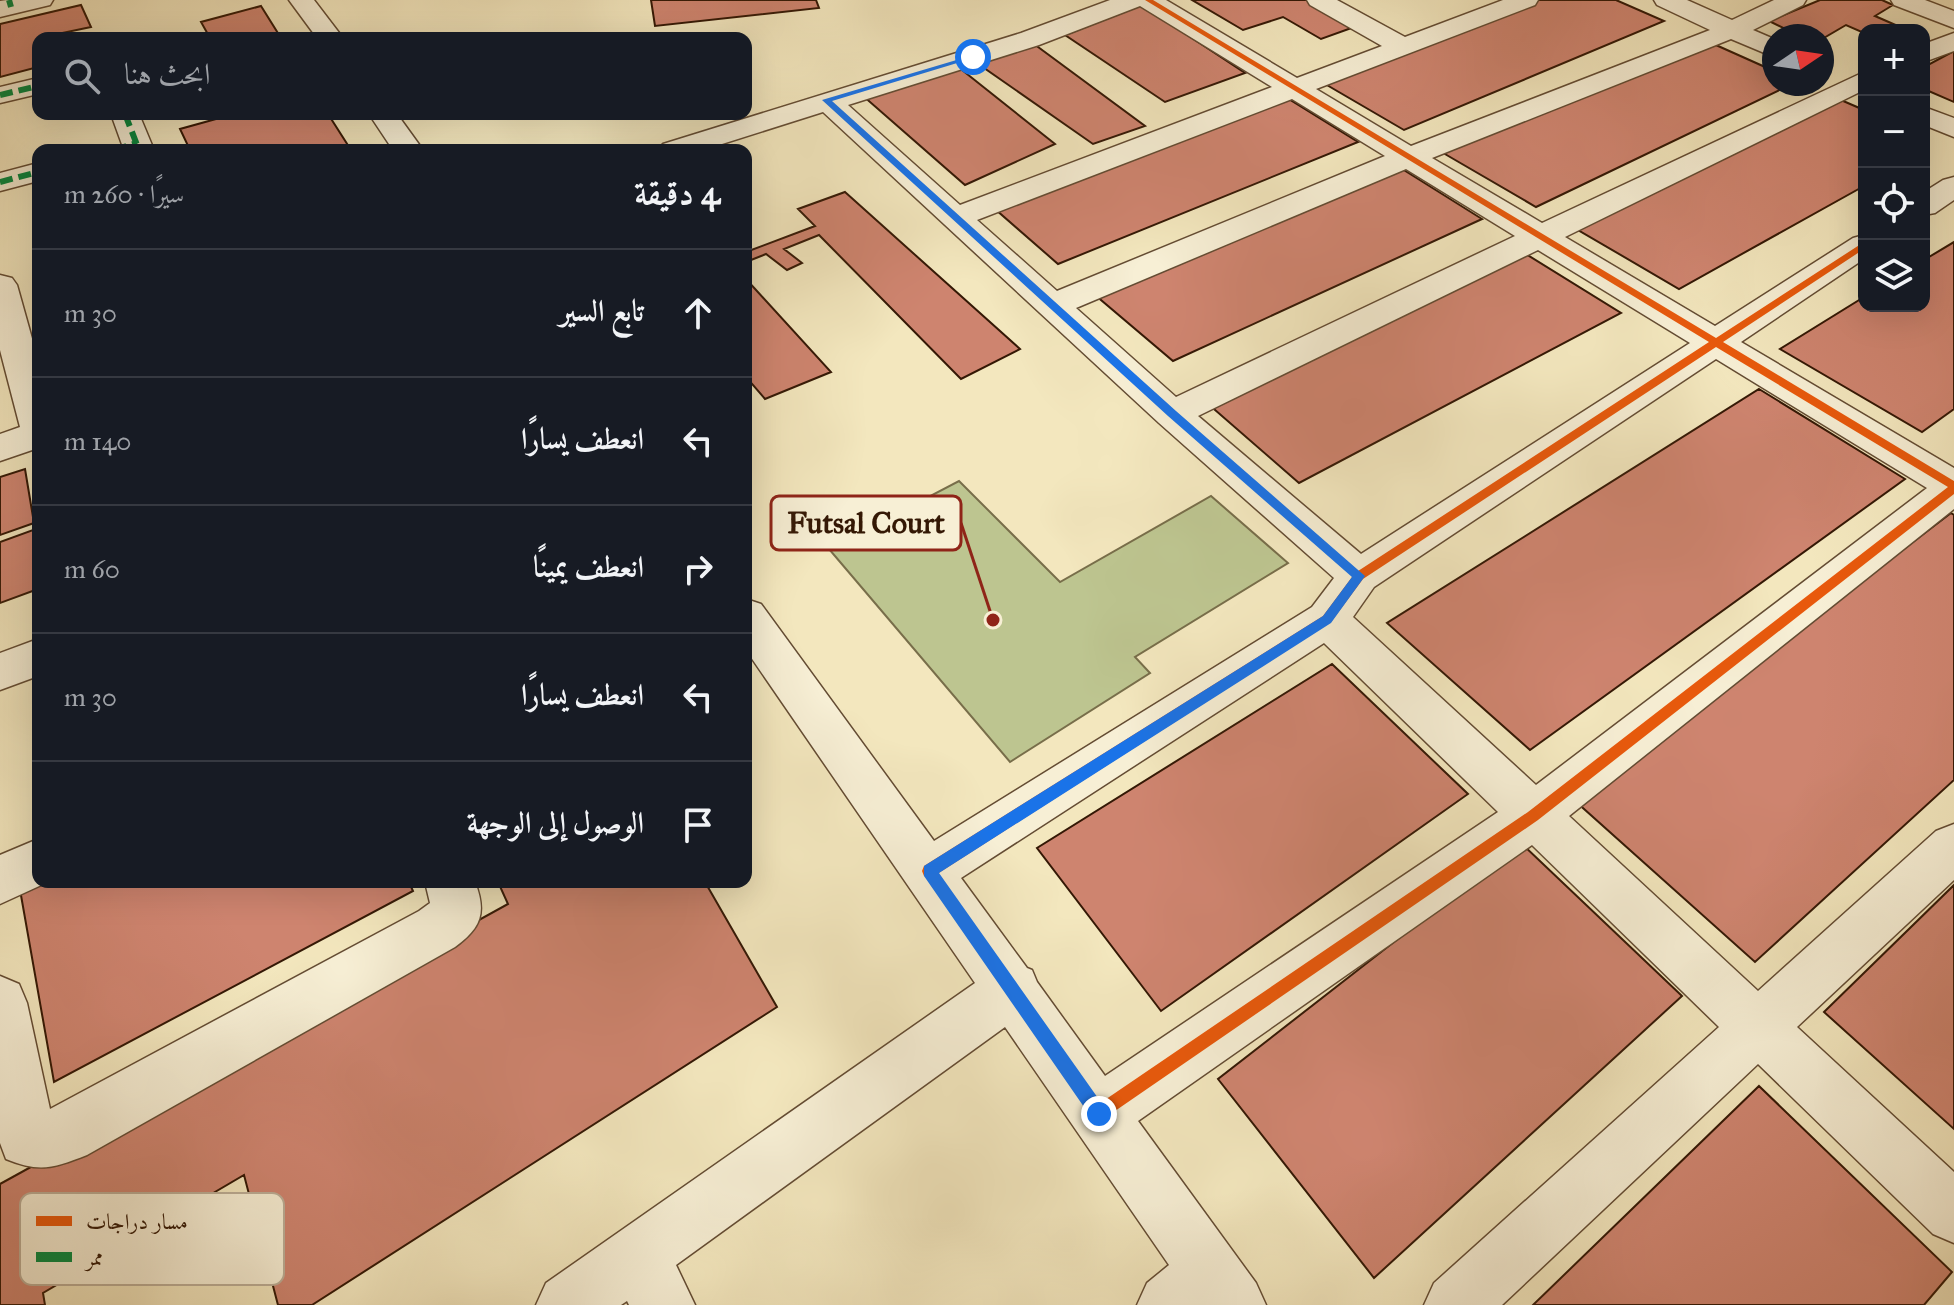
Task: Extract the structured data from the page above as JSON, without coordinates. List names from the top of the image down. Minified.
{"places":["Futsal Court"],"legend":["مسار دراجات","ممر"],"north":"right","page":{"map_buttons":["+","−"],"search":"ابحث هنا","heading":["4 دقيقة","سيرًا · 260 m"],"list":[["تابع السير","30 m"],["انعطف يسارًا","140 m"],["انعطف يمينًا","60 m"],["انعطف يسارًا","30 m"],"الوصول إلى الوجهة"]}}
